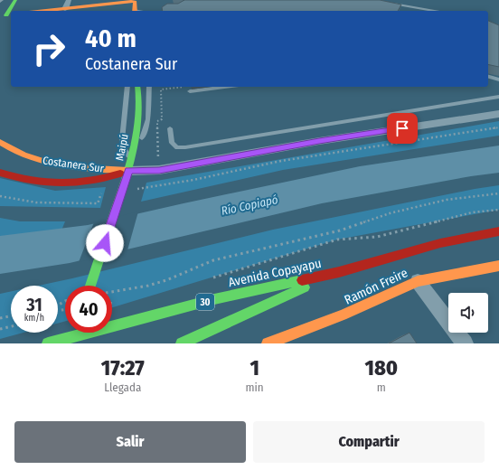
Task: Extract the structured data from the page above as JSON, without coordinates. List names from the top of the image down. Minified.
{"streets":{"main road":["Maipú","Costanera Sur","Avenida Copayapu","Ramón Freire","30"]},"crossings":[["Maipú","Costanera Sur"]],"water":["Río Copiapó"],"page":{"turn":["40 m","Costanera Sur"],"speed":"31 km/h","limit":"40","eta":["17:27","Llegada","1","min","180","m"],"buttons":["Salir","Compartir"]}}
